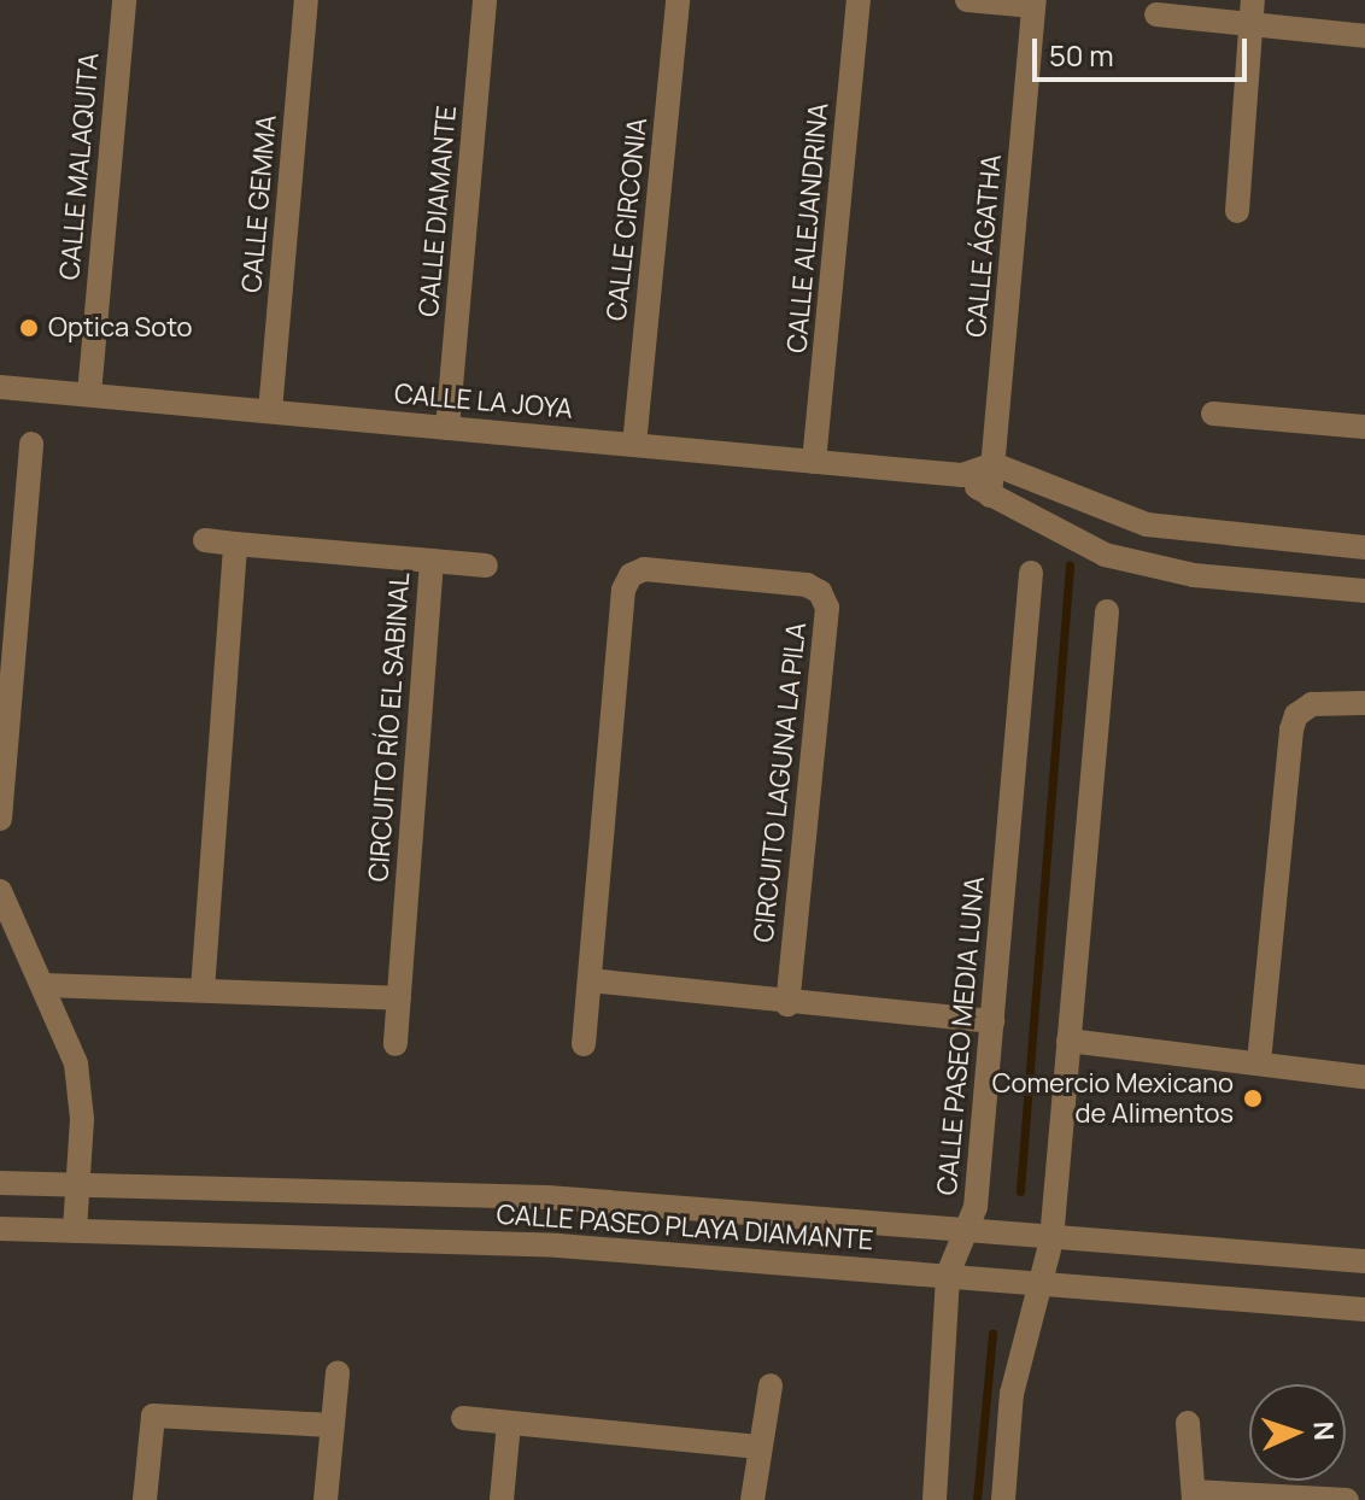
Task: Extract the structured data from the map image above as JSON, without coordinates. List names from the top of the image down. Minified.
{"streets":{"street":["CALLE MALAQUITA","CALLE GEMMA","CALLE DIAMANTE","CALLE CIRCONIA","CALLE ALEJANDRINA","CALLE ÁGATHA","CALLE LA JOYA","CIRCUITO RÍO EL SABINAL","CIRCUITO LAGUNA LA PILA","CALLE PASEO MEDIA LUNA","CALLE PASEO PLAYA DIAMANTE"]},"crossings":[["CALLE MALAQUITA","CALLE LA JOYA"],["CALLE GEMMA","CALLE LA JOYA"],["CALLE DIAMANTE","CALLE LA JOYA"],["CALLE CIRCONIA","CALLE LA JOYA"],["CALLE ALEJANDRINA","CALLE LA JOYA"],["CALLE ÁGATHA","CALLE LA JOYA"],["CALLE PASEO MEDIA LUNA","CALLE PASEO PLAYA DIAMANTE"]],"places":["Optica Soto","Comercio Mexicano de Alimentos"],"scale_bar":"50 m","north":"right"}
